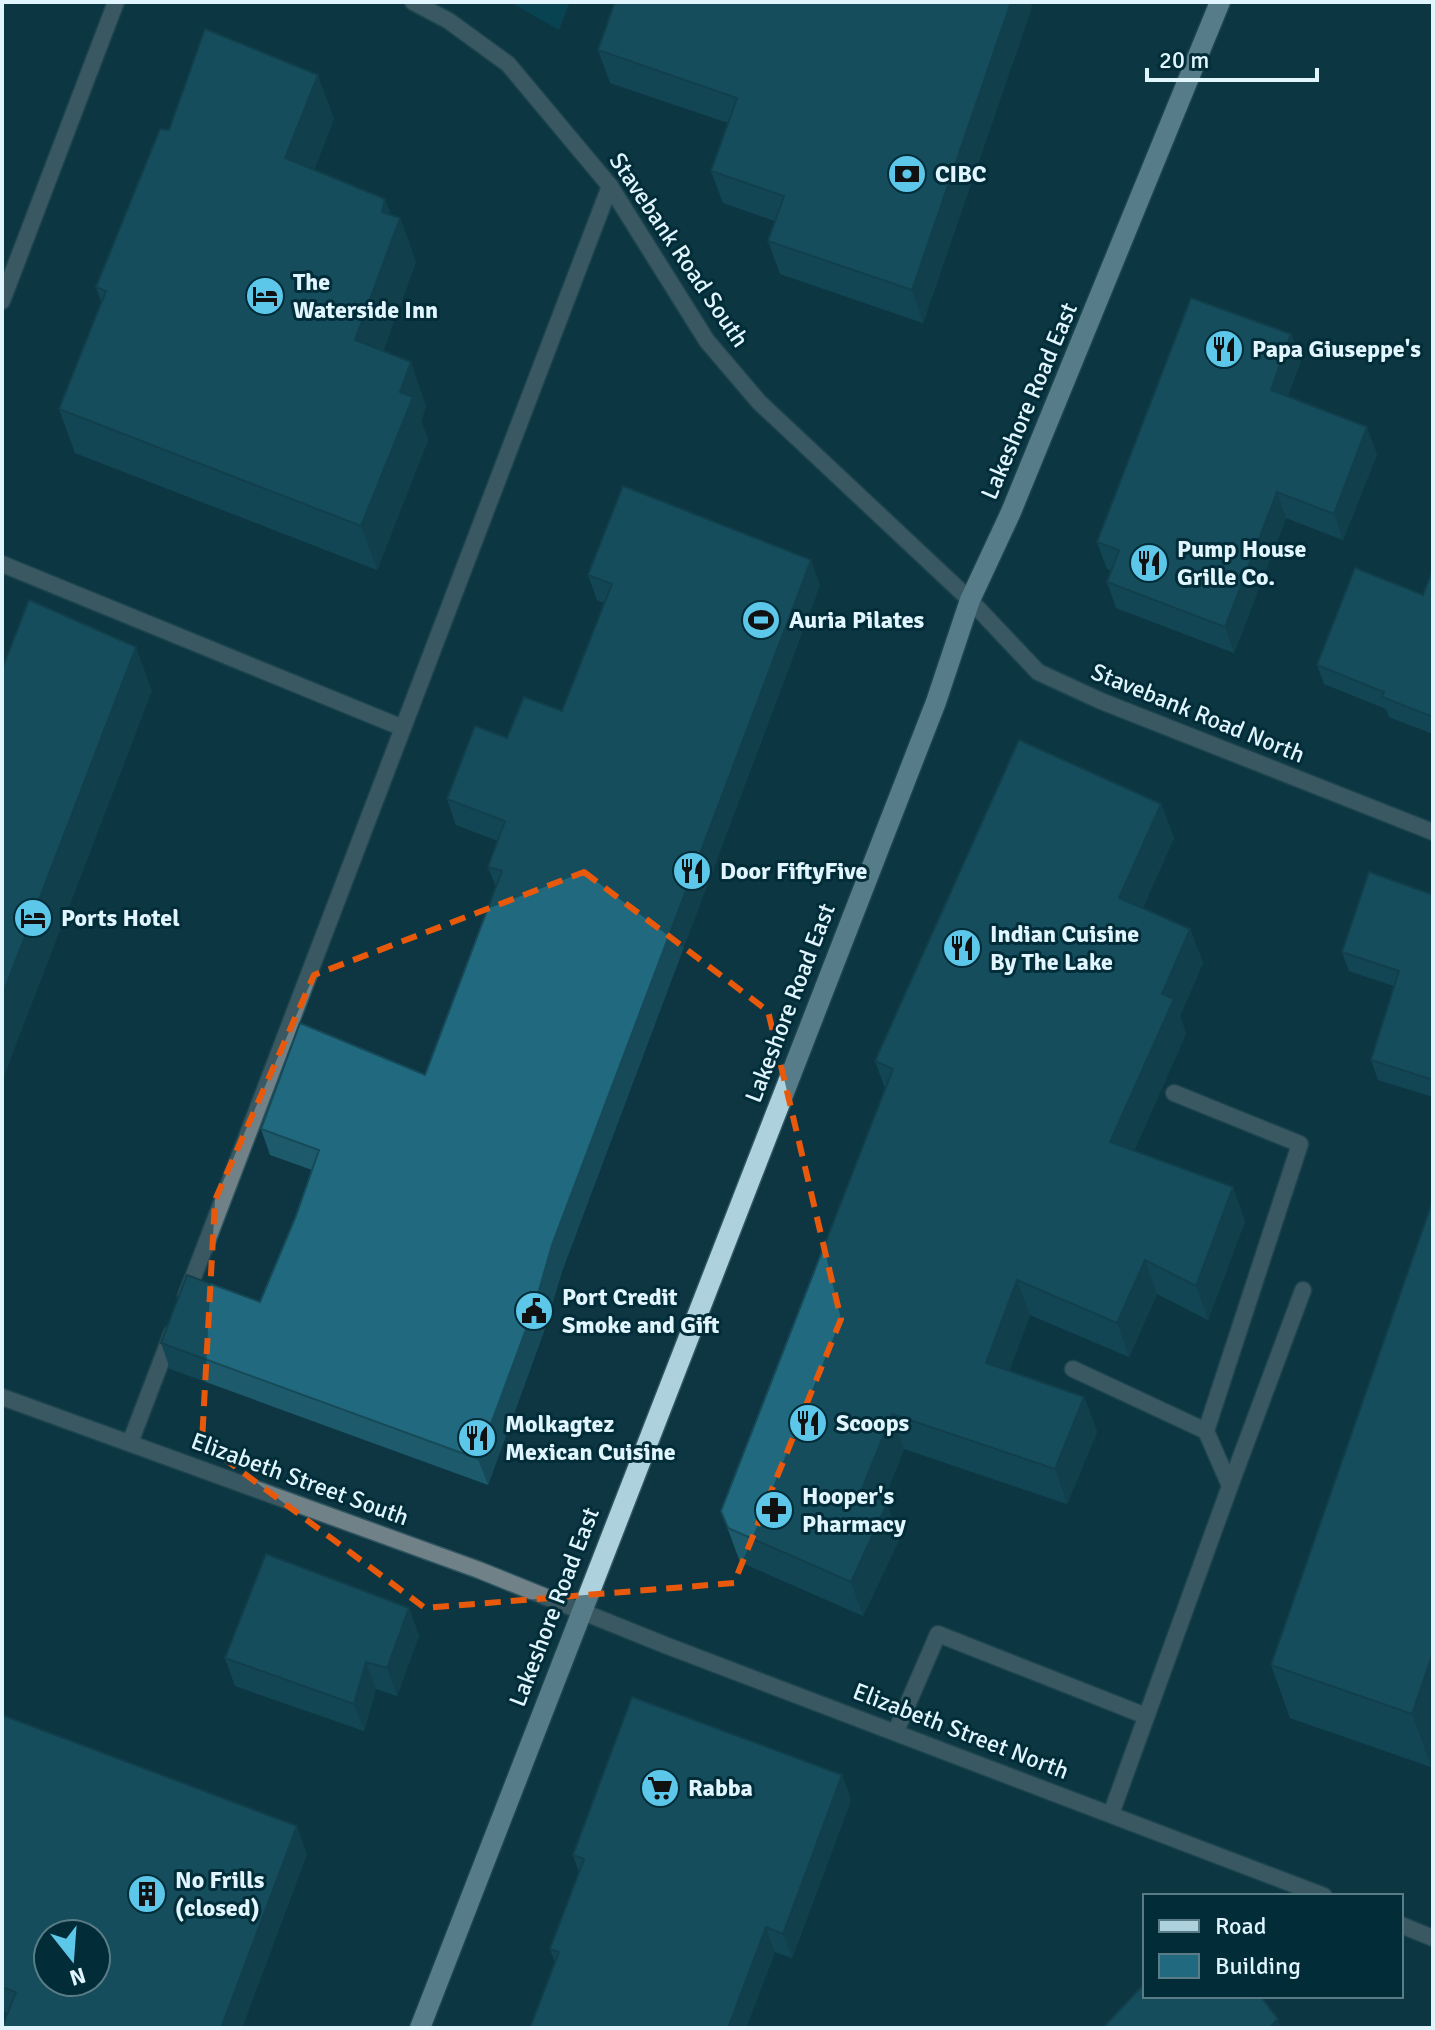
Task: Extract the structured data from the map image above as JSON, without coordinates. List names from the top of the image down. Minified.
{"streets":{"main road":["Lakeshore Road East"],"street":["Stavebank Road South","Stavebank Road North","Elizabeth Street South","Elizabeth Street North"]},"crossings":[["Stavebank Road South","Lakeshore Road East"],["Stavebank Road South","Stavebank Road North"],["Lakeshore Road East","Stavebank Road North"],["Lakeshore Road East","Elizabeth Street South"],["Lakeshore Road East","Elizabeth Street North"],["Elizabeth Street South","Elizabeth Street North"]],"places":{"bank":["CIBC"],"hotel":["The Waterside Inn","Ports Hotel"],"restaurant":["Papa Giuseppe's","Pump House Grille Co.","Door FiftyFive","Indian Cuisine By The Lake","Scoops","Molkagtez Mexican Cuisine"],"sports":["Auria Pilates"],"public building":["Port Credit Smoke and Gift"],"pharmacy":["Hooper's Pharmacy"],"supermarket":["Rabba"],"building":["No Frills (closed)"]},"legend":["Road","Building"],"scale_bar":"20 m","north":"bottom"}
